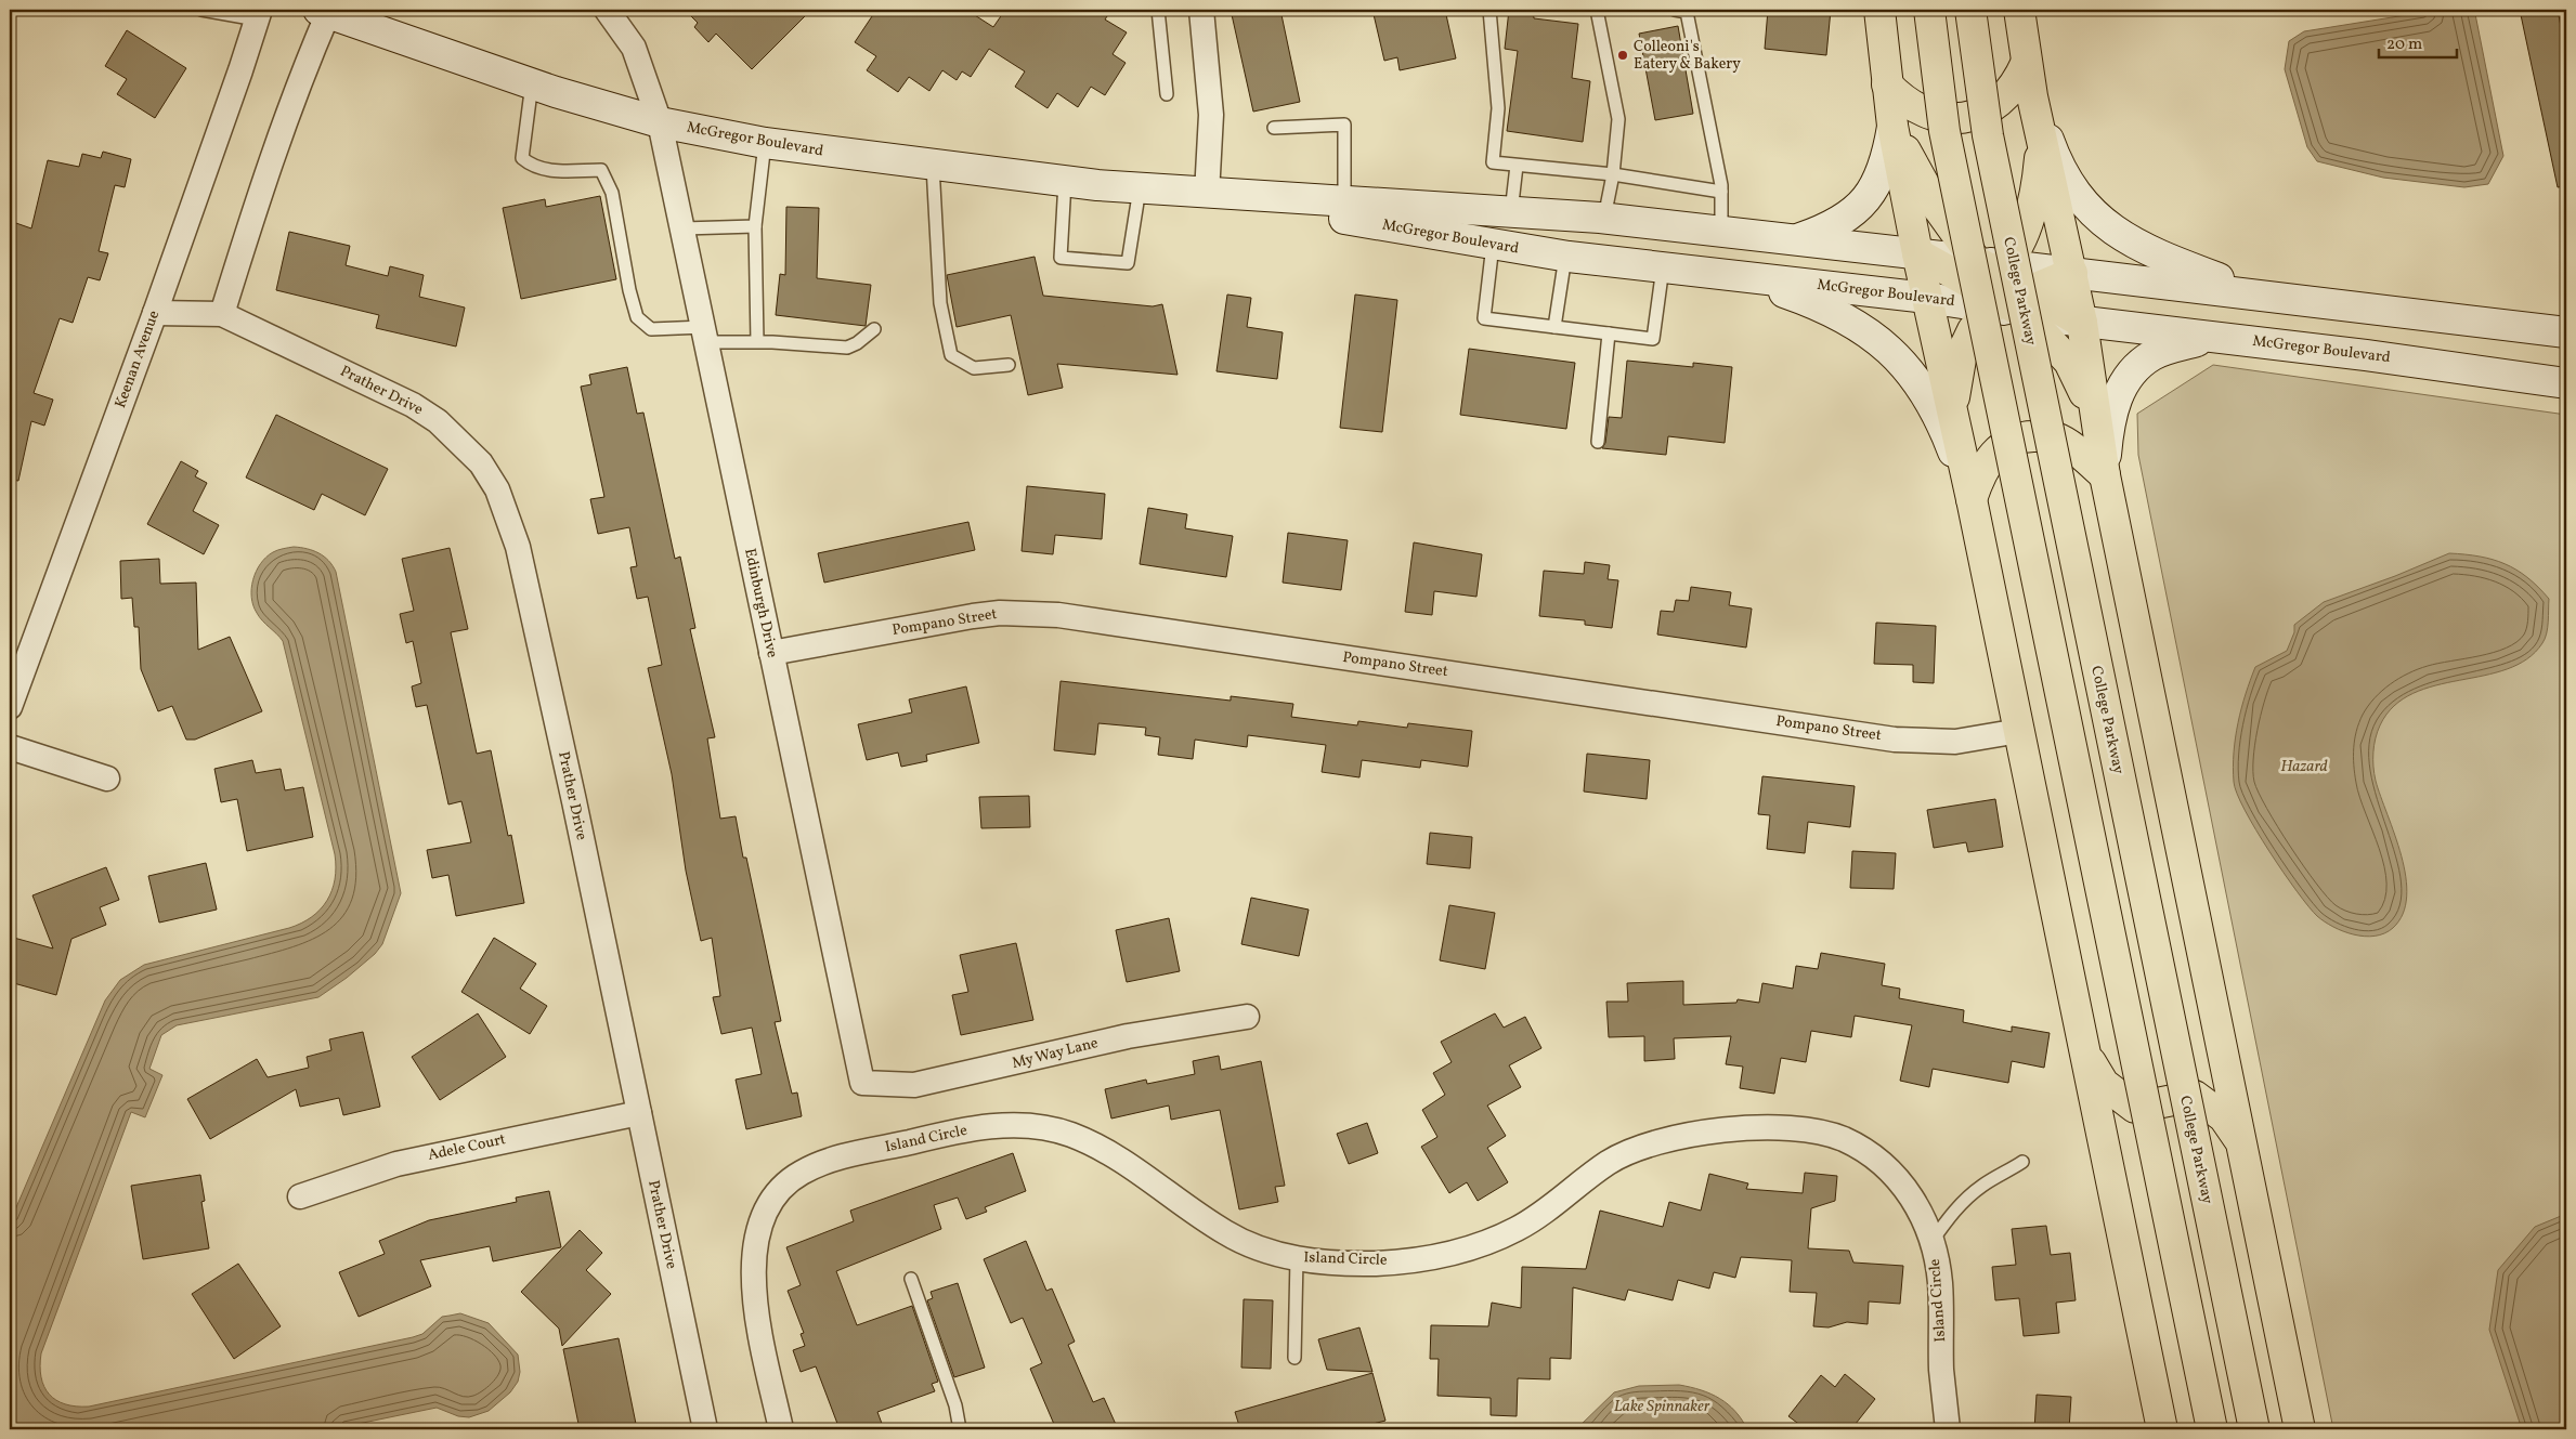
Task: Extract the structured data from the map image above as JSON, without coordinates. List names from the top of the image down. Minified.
{"streets":{"main road":["McGregor Boulevard","College Parkway"],"street":["Keenan Avenue","Prather Drive","Edinburgh Drive","Pompano Street","My Way Lane","Island Circle","Adele Court"]},"crossings":[["McGregor Boulevard","Edinburgh Drive"],["Keenan Avenue","Prather Drive"],["Prather Drive","Adele Court"],["Edinburgh Drive","Pompano Street"],["Edinburgh Drive","My Way Lane"]],"water":["Hazard","Lake Spinnaker"],"places":["Colleoni's Eatery & Bakery"],"scale_bar":"20 m"}
